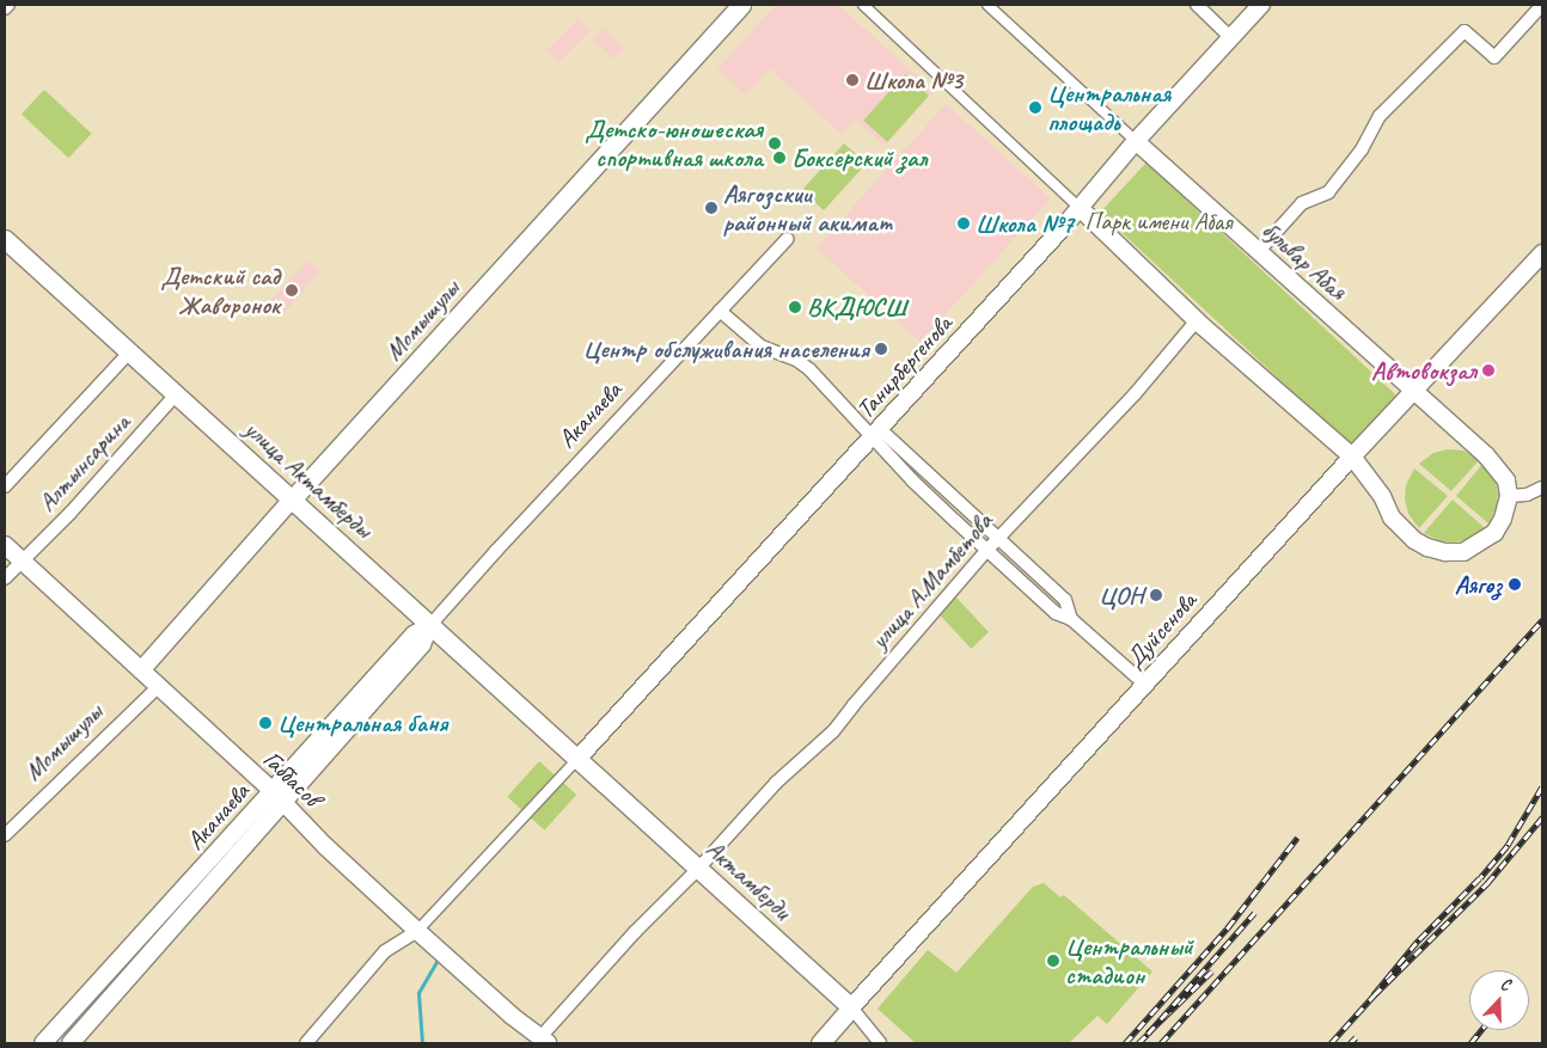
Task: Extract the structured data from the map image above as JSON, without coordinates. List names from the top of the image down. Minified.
{"streets":{"main road":["Момышулы","улица Актамберды","Дуйсенова","Актамберди"],"street":["бульвар Абая","Танирбергенова","Аканаева","Алтынсарина","улица А.Мамбетова","Габбасов"]},"crossings":[["бульвар Абая","Танирбергенова"],["бульвар Абая","Дуйсенова"],["Момышулы","улица Актамберды"],["Момышулы","Габбасов"],["Танирбергенова","улица Актамберды"],["Танирбергенова","Актамберди"],["Аканаева","улица Актамберды"],["Аканаева","Габбасов"],["Алтынсарина","улица Актамберды"],["Алтынсарина","Габбасов"],["улица Актамберды","Актамберди"],["улица А.Мамбетова","Габбасов"],["улица А.Мамбетова","Актамберди"],["Дуйсенова","Актамберди"]],"parks":["Парк имени Абая"],"places":["Школа №3","Центральная площадь","Детско-юношеская спортивная школа","Боксерский зал","Аягозскии районный акимат","Школа №7","Детский сад Жаворонок","ВКДЮСШ","Центр обслуживания населения","Автовокзал","Аягөз","ЦОН","Центральная баня","Центральный стадион"],"north":"top"}
